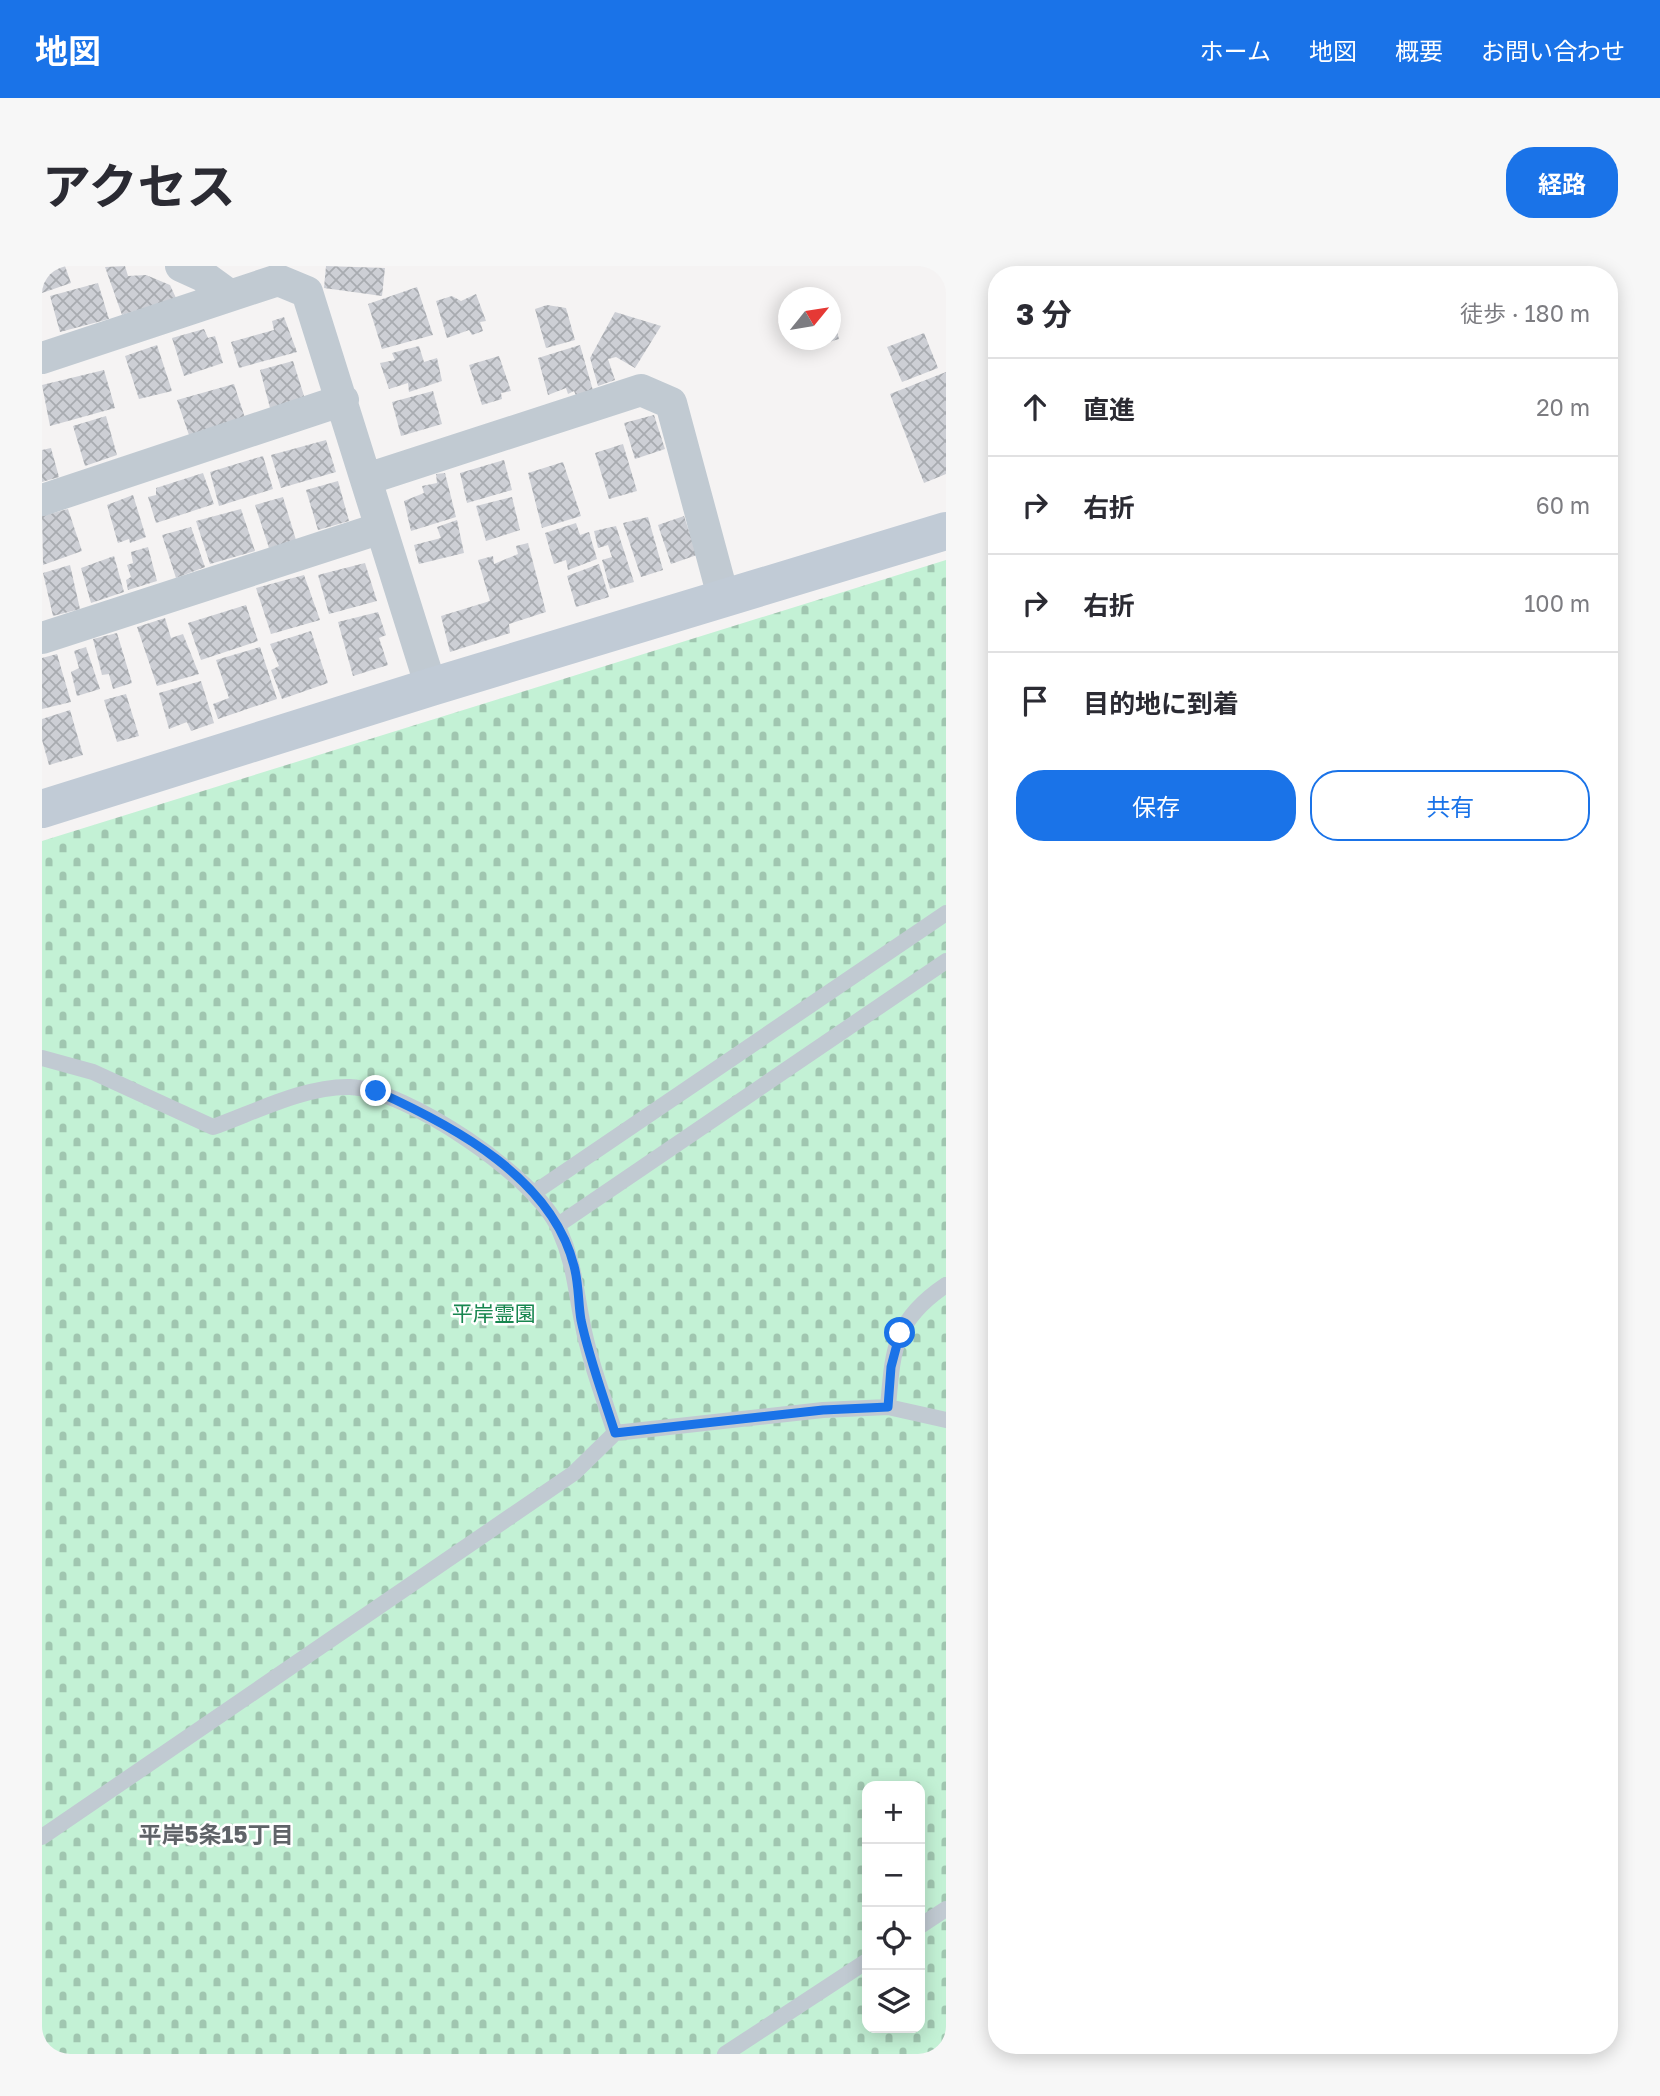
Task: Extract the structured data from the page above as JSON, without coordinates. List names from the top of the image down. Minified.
{"districts":["平岸5条15丁目"],"parks":["平岸霊園"],"north":"top right","page":{"header":"地図","nav":["ホーム","地図","概要","お問い合わせ"],"title":"アクセス","buttons":["経路",["保存","共有"]],"heading":["3 分","徒歩 · 180 m"],"list":[["直進","20 m"],["右折","60 m"],["右折","100 m"],"目的地に到着"],"map_buttons":["+","−"]}}
